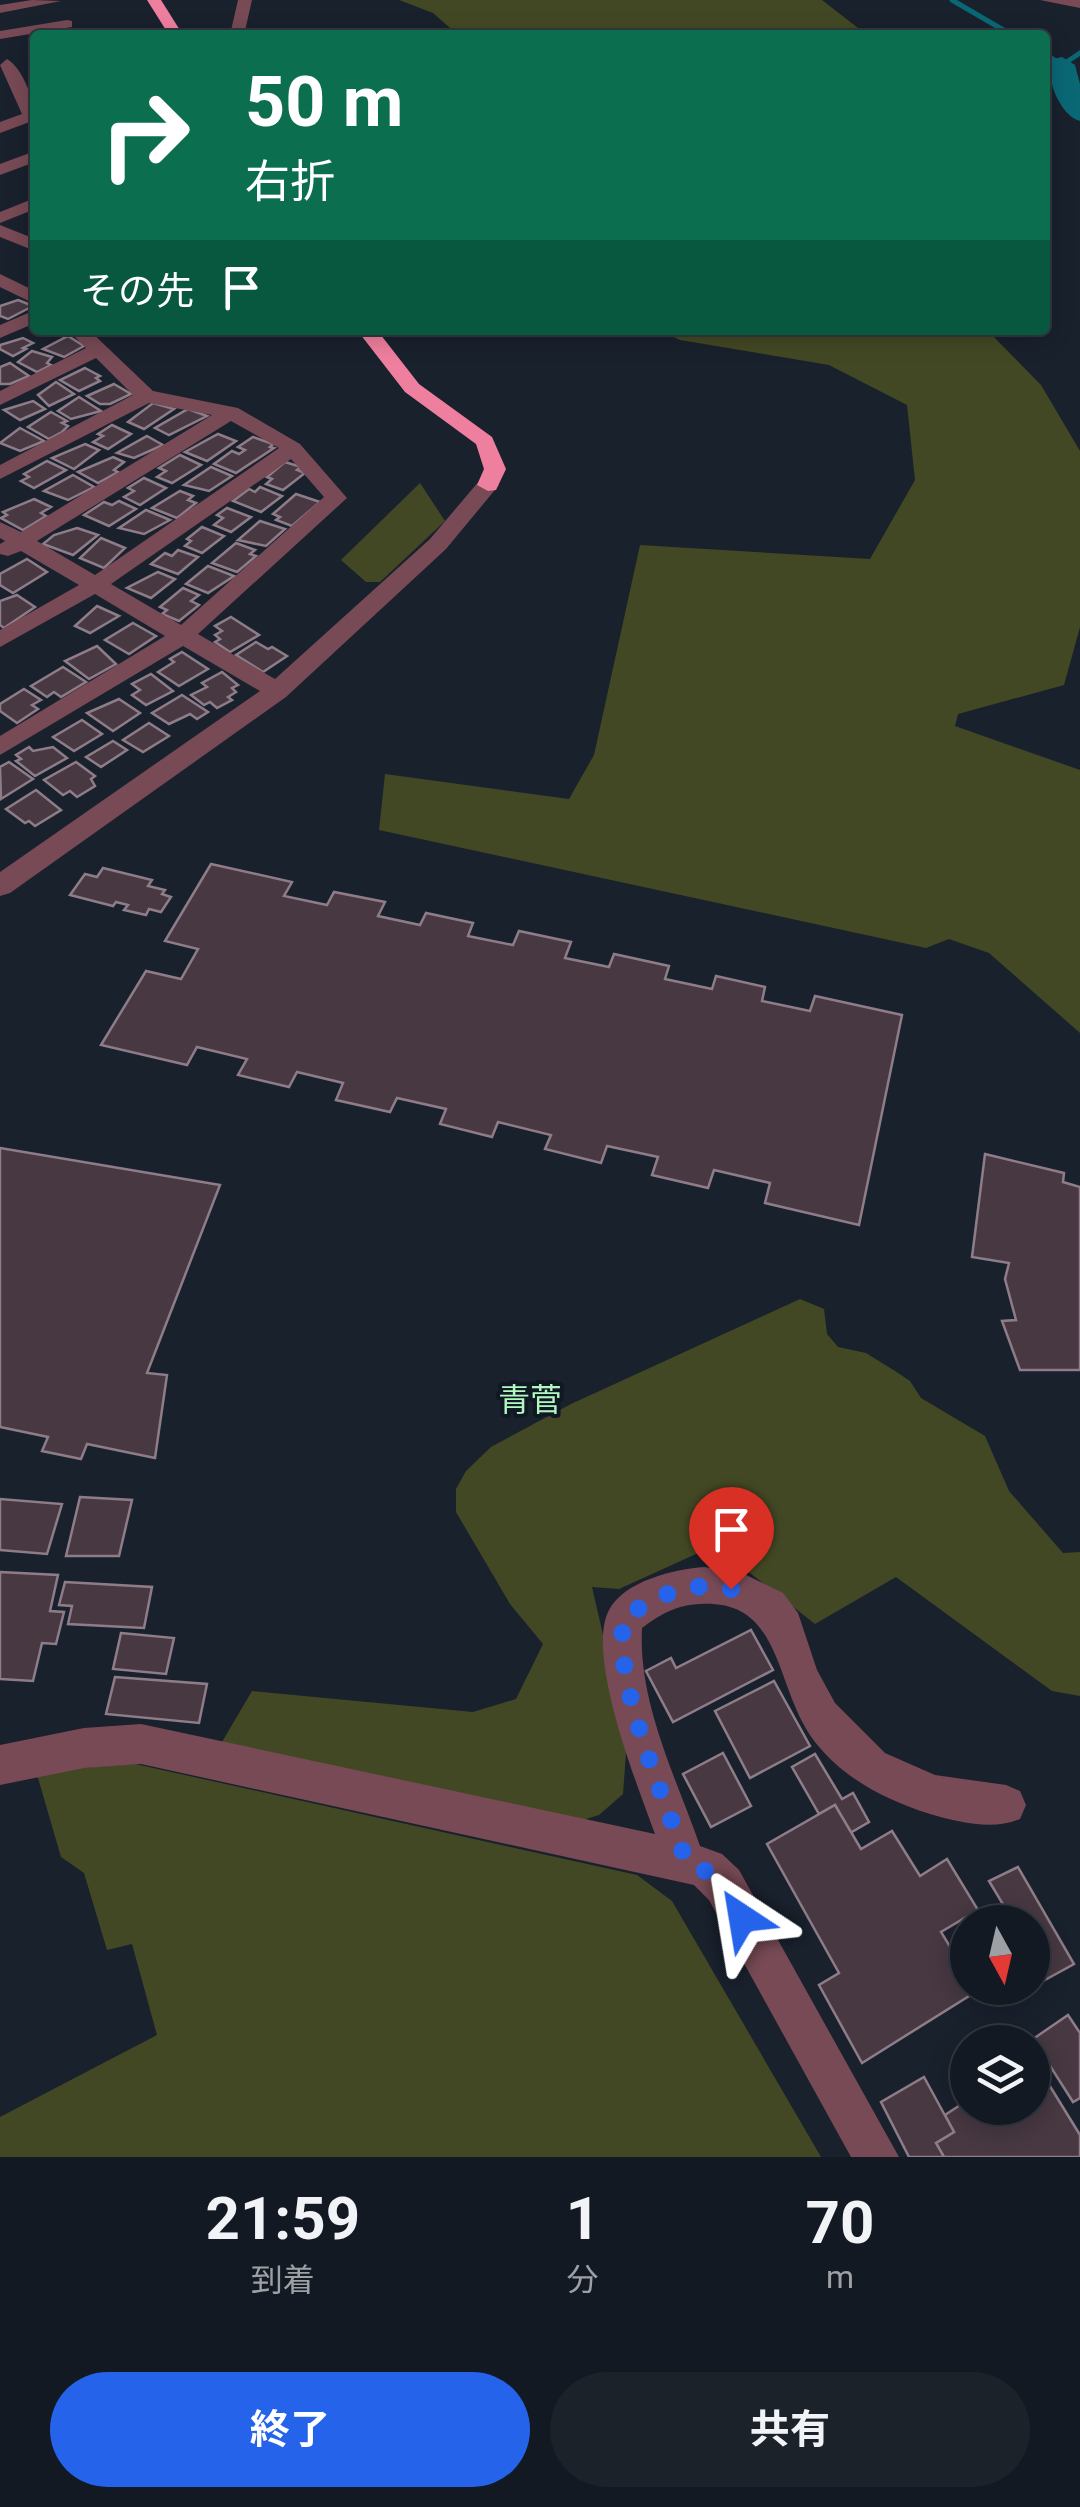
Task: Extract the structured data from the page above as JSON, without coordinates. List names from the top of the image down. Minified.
{"districts":["青菅"],"north":"bottom","page":{"turn":["50 m","右折"],"then":"その先","eta":["21:59","到着","1","分","70","m"],"buttons":["終了","共有"]}}
